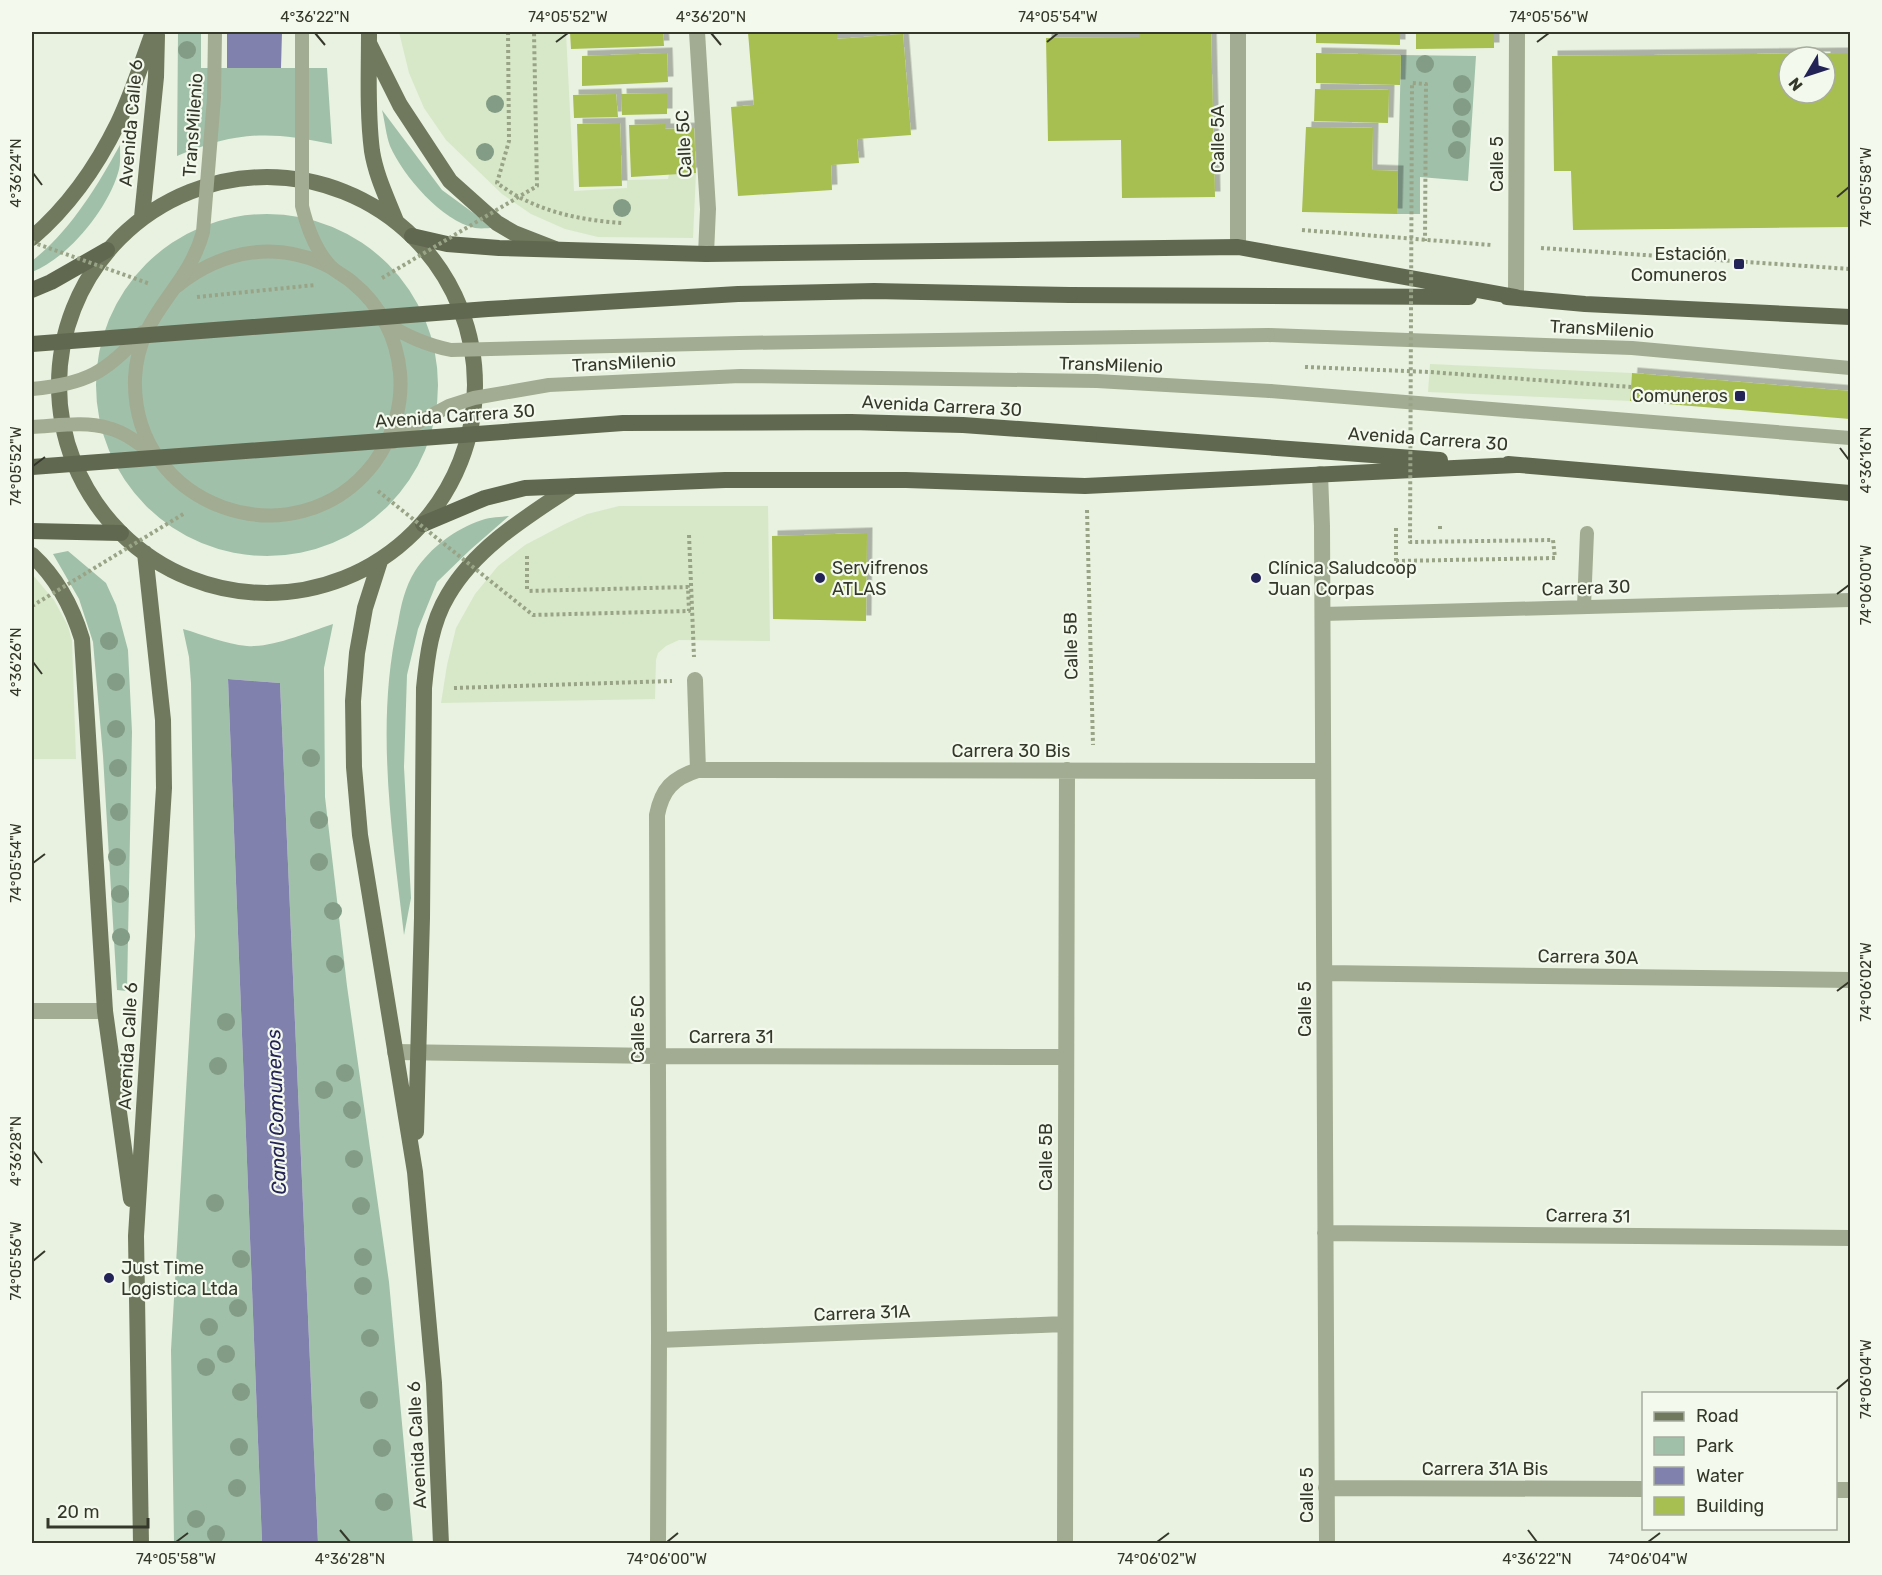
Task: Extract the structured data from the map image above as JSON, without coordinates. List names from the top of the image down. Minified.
{"streets":{"highway":["Avenida Carrera 30"],"main road":["Avenida Calle 6"],"street":["Calle 5A","Calle 5C","Calle 5","Calle 5B","Carrera 30 Bis","Carrera 30A","Carrera 31","Carrera 31A","Carrera 31A Bis"],"lane":["TransMilenio","Carrera 30"]},"crossings":[["Avenida Calle 6","Carrera 31"],["Calle 5C","Carrera 30 Bis"],["Calle 5C","Carrera 31"],["Calle 5C","Carrera 31A"],["Calle 5","Carrera 30"],["Calle 5","Carrera 30 Bis"],["Calle 5","Carrera 30A"],["Calle 5","Carrera 31"],["Calle 5","Carrera 31A Bis"],["Calle 5B","Carrera 30 Bis"],["Calle 5B","Carrera 31"],["Calle 5B","Carrera 31A"]],"water":["Canal Comuneros"],"places":{"transit":["Estación Comuneros","Comuneros"],"other":["Servifrenos ATLAS","Clínica Saludcoop Juan Corpas","Just Time Logistica Ltda"]},"legend":["Road","Park","Water","Building"],"scale_bar":"20 m","north":"bottom left","coordinates":["4°36'22\"N","74°05'52\"W","4°36'20\"N","74°05'54\"W","74°05'56\"W","4°36'24\"N","74°05'58\"W","4°36'16\"N","74°06'00\"W","4°36'26\"N","74°06'02\"W","4°36'28\"N","74°06'04\"W"]}
